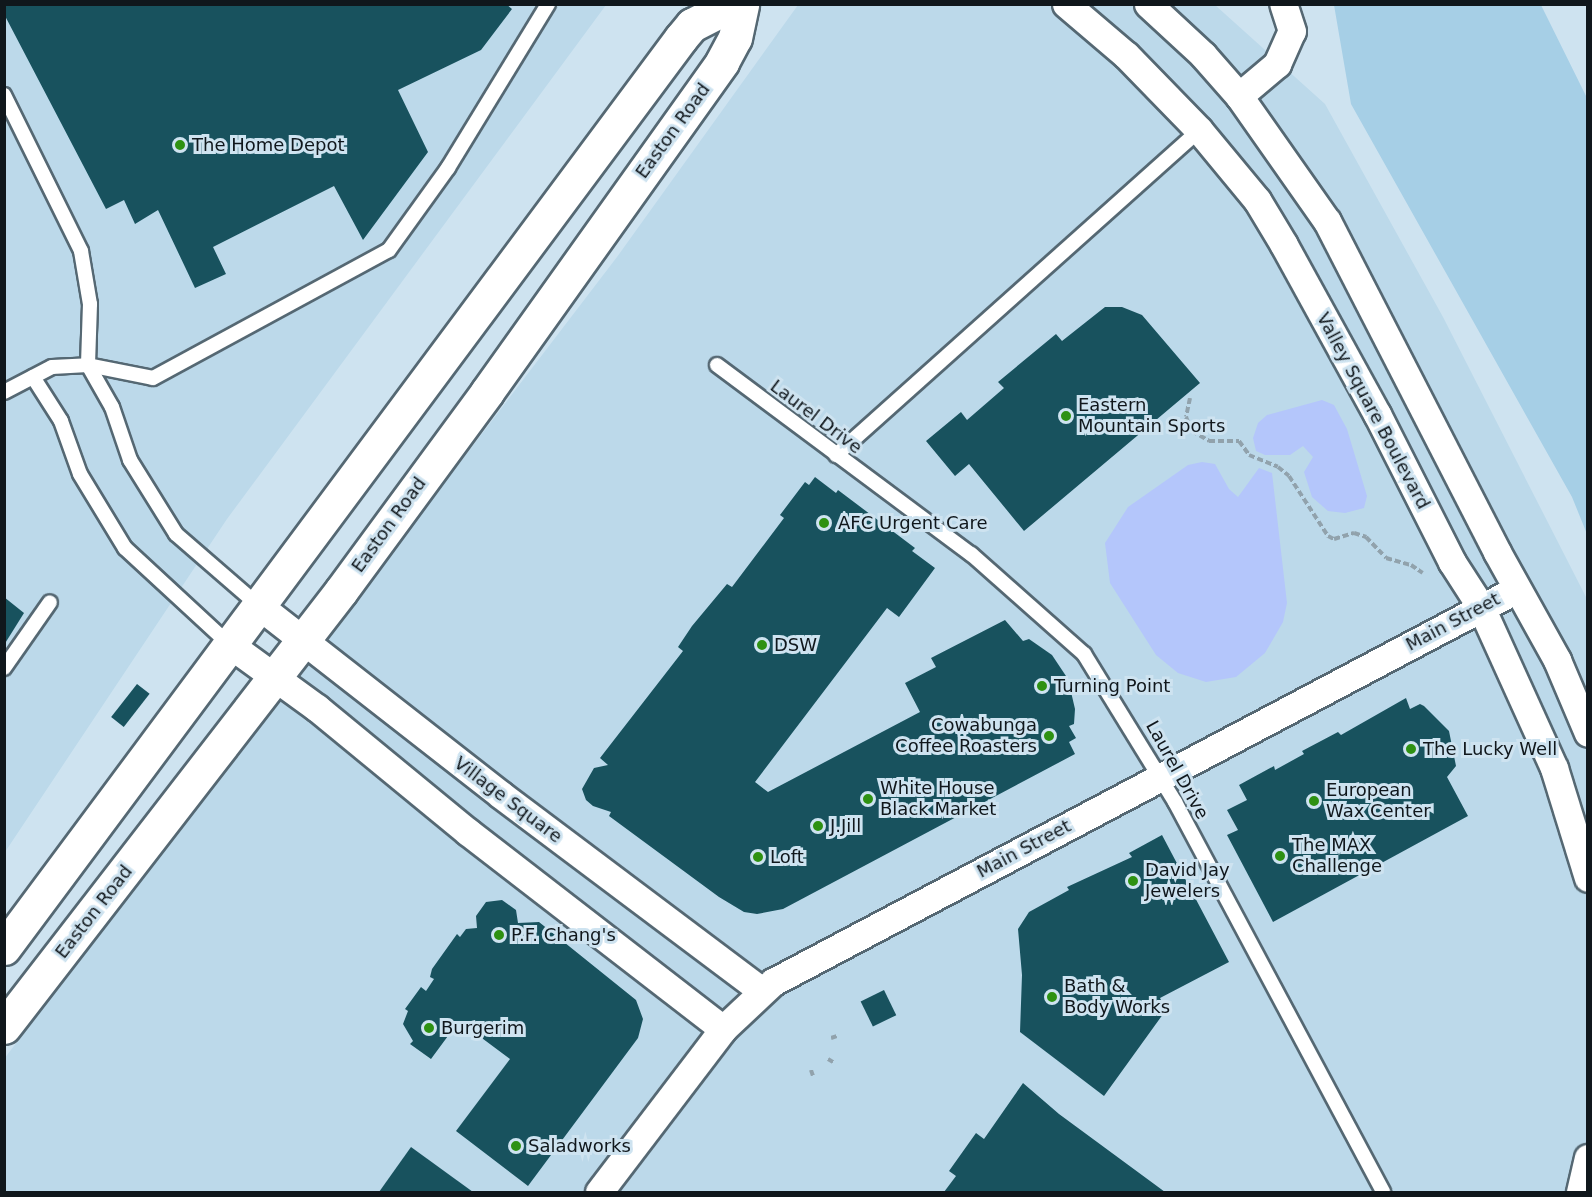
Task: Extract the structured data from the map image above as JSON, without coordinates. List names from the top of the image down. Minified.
{"streets":{"highway":["Easton Road"],"street":["Valley Square Boulevard","Main Street","Village Square"],"lane":["Laurel Drive"]},"crossings":[["Easton Road","Village Square"],["Valley Square Boulevard","Main Street"],["Laurel Drive","Main Street"],["Main Street","Village Square"]],"places":["The Home Depot","Eastern Mountain Sports","AFC Urgent Care","DSW","Turning Point","Cowabunga Coffee Roasters","The Lucky Well","White House Black Market","European Wax Center","J.Jill","The MAX Challenge","Loft","David Jay Jewelers","P.F. Chang's","Bath & Body Works","Burgerim","Saladworks"]}
